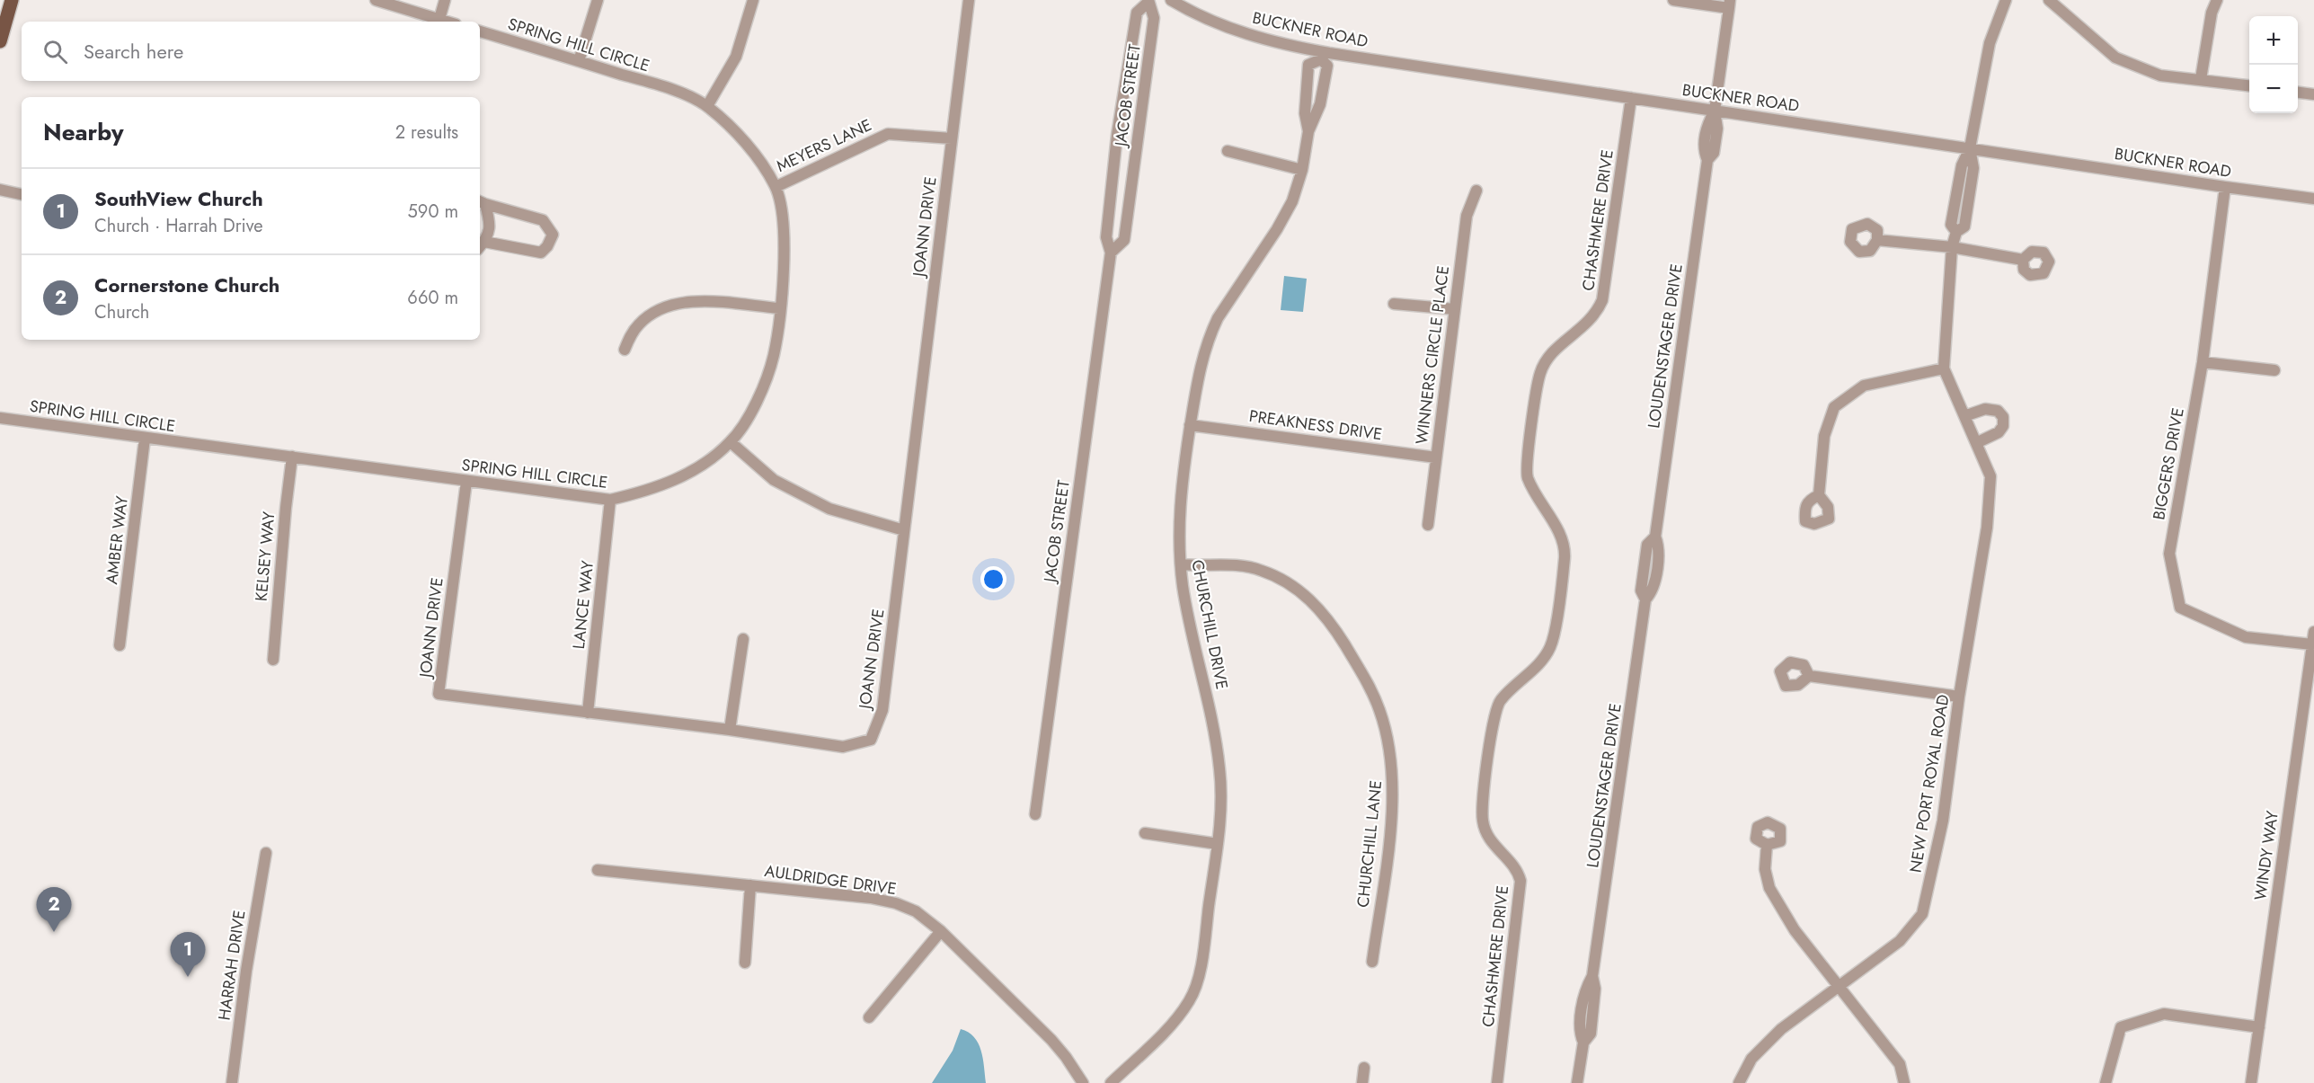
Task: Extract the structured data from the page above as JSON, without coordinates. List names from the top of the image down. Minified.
{"streets":{"street":["BUCKNER ROAD","SPRING HILL CIRCLE","JACOB STREET","MEYERS LANE","CHASHMERE DRIVE","JOANN DRIVE","LOUDENSTAGER DRIVE","WINNERS CIRCLE PLACE","PREAKNESS DRIVE","BIGGERS DRIVE","AMBER WAY","KELSEY WAY","LANCE WAY","CHURCHILL DRIVE","NEW PORT ROYAL ROAD","CHURCHILL LANE","WINDY WAY","AULDRIDGE DRIVE","HARRAH DRIVE"]},"crossings":[["BUCKNER ROAD","CHASHMERE DRIVE"],["BUCKNER ROAD","LOUDENSTAGER DRIVE"],["BUCKNER ROAD","BIGGERS DRIVE"],["BUCKNER ROAD","CHURCHILL DRIVE"],["BUCKNER ROAD","NEW PORT ROYAL ROAD"],["SPRING HILL CIRCLE","MEYERS LANE"],["SPRING HILL CIRCLE","JOANN DRIVE"],["SPRING HILL CIRCLE","AMBER WAY"],["SPRING HILL CIRCLE","KELSEY WAY"],["SPRING HILL CIRCLE","LANCE WAY"],["MEYERS LANE","JOANN DRIVE"],["JOANN DRIVE","LANCE WAY"],["WINNERS CIRCLE PLACE","PREAKNESS DRIVE"],["PREAKNESS DRIVE","CHURCHILL DRIVE"],["BIGGERS DRIVE","WINDY WAY"],["CHURCHILL DRIVE","CHURCHILL LANE"]],"page":{"map_buttons":["+","−"],"search":"Search here","heading":["Nearby","2 results"],"list":[{"mark":"1","name":"SouthView Church","note":"Church · Harrah Drive","value":"590 m"},{"mark":"2","name":"Cornerstone Church","note":"Church","value":"660 m"}],"pins":["2","1"]}}
